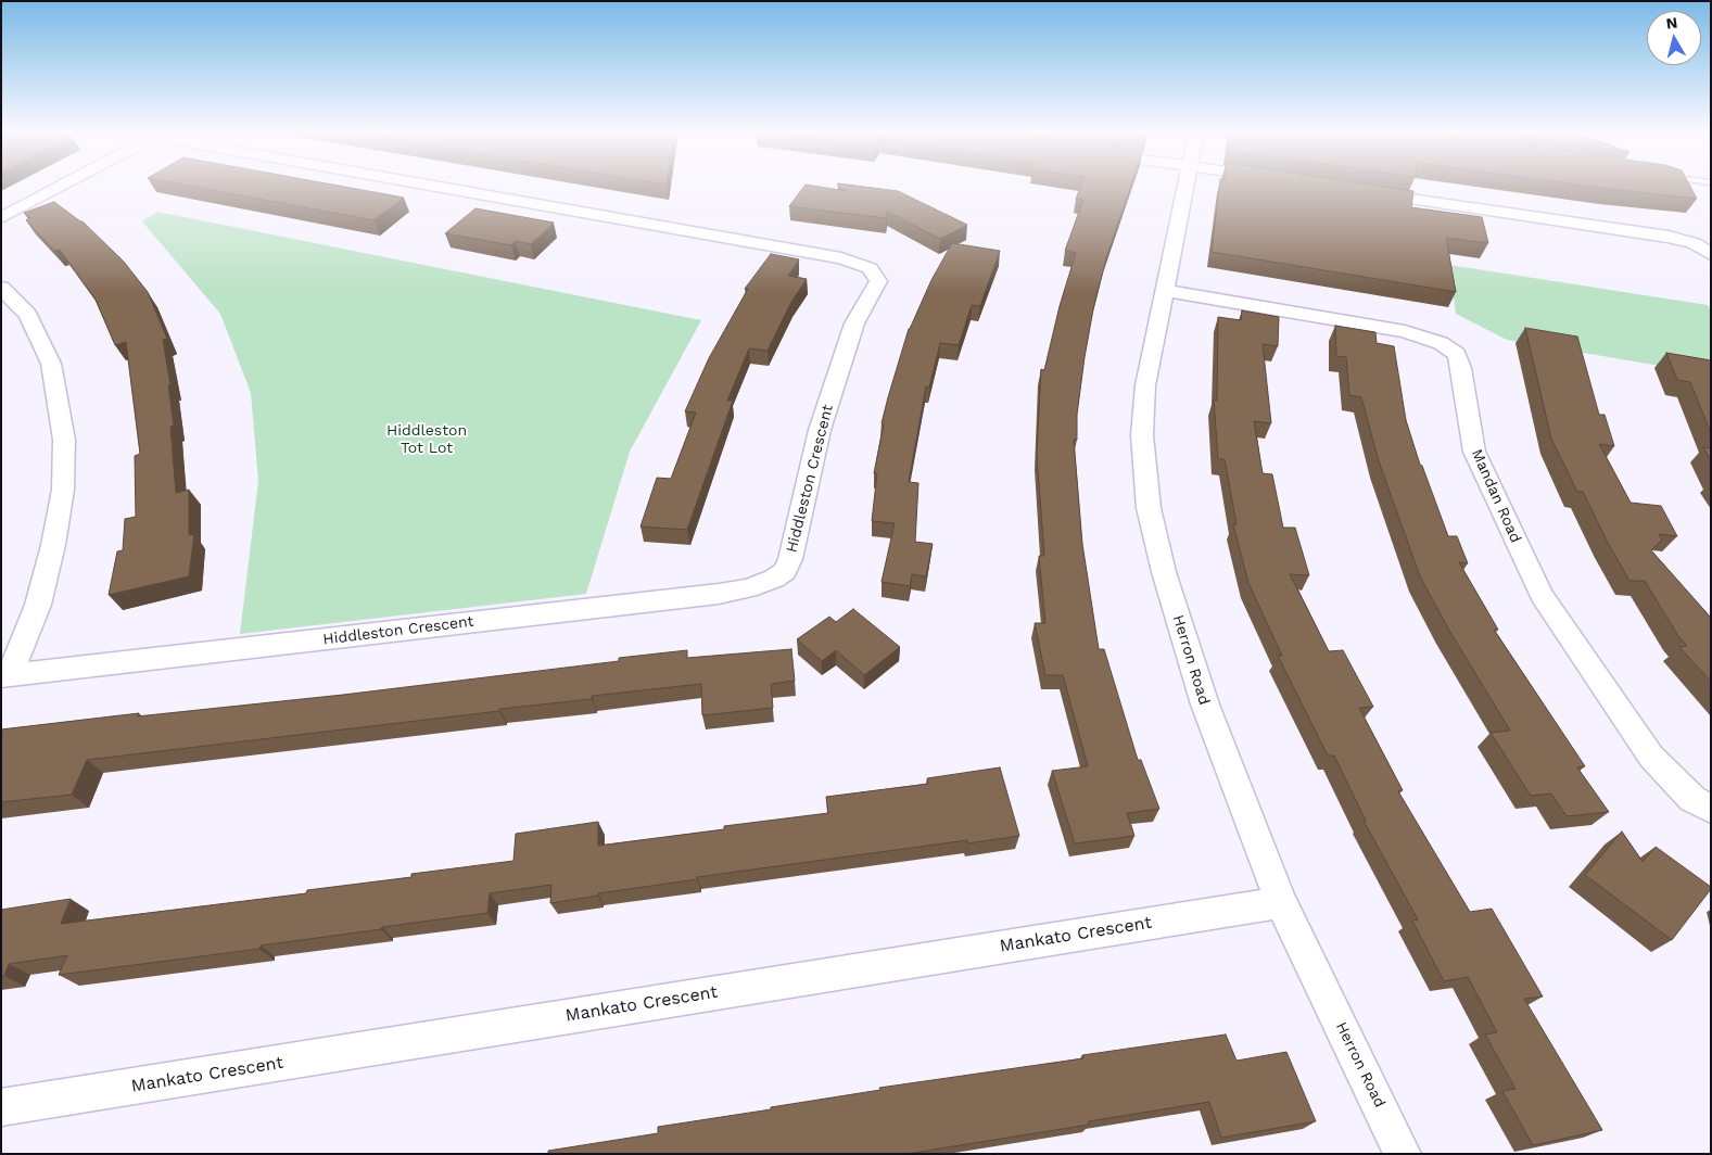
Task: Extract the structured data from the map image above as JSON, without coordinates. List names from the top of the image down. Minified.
{"streets":{"street":["Hiddleston Crescent","Mandan Road","Herron Road","Mankato Crescent"]},"crossings":[["Mandan Road","Herron Road"],["Herron Road","Mankato Crescent"]],"parks":["Hiddleston Tot Lot"],"north":"top"}
